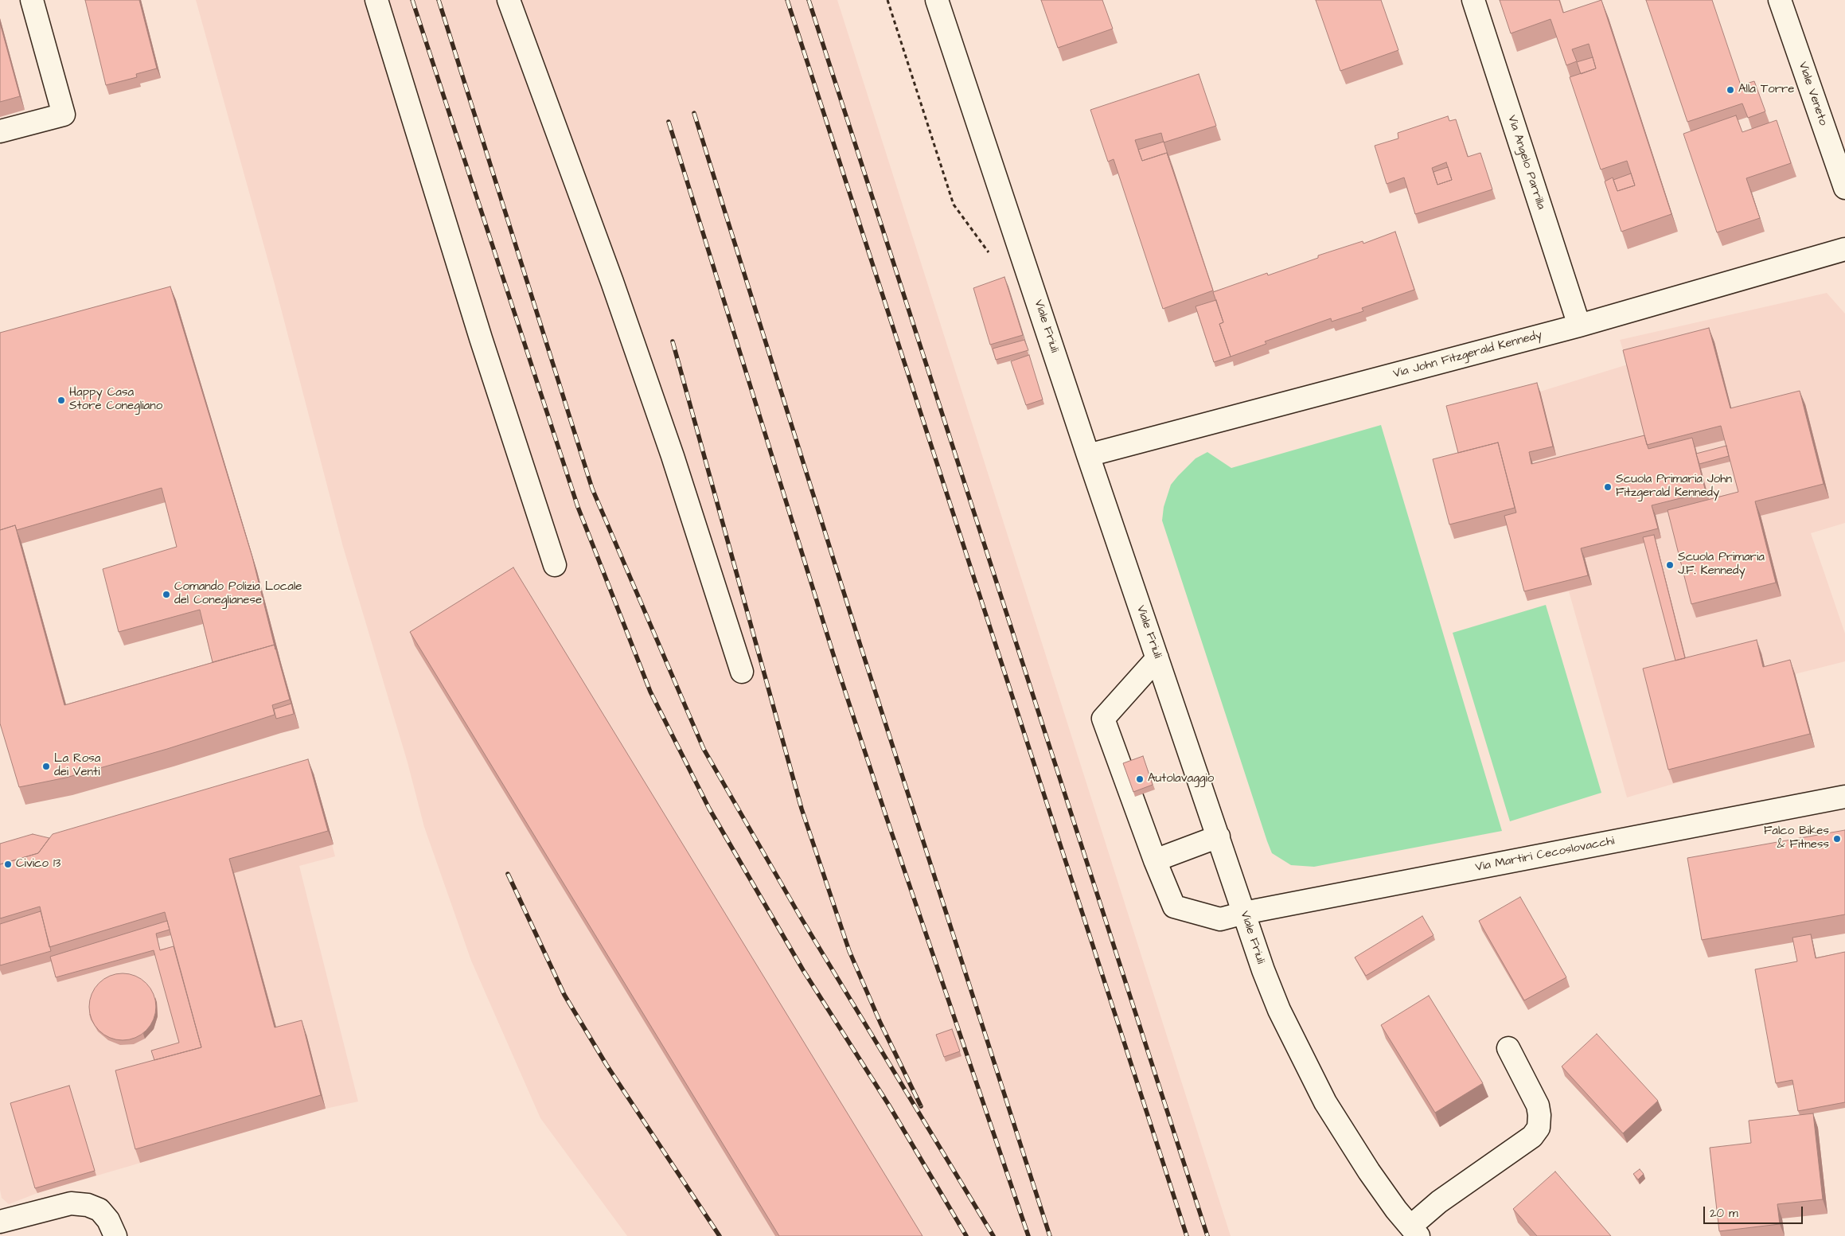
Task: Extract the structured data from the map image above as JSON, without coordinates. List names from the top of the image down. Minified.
{"streets":{"street":["Viale Veneto","Via Angelo Parrilla","Viale Friuli","Via John Fitzgerald Kennedy","Via Martiri Cecoslovacchi"]},"crossings":[["Via Angelo Parrilla","Via John Fitzgerald Kennedy"],["Viale Friuli","Via John Fitzgerald Kennedy"],["Viale Friuli","Via Martiri Cecoslovacchi"]],"places":["Alla Torre","Happy Casa Store Conegliano","Scuola Primaria John Fitzgerald Kennedy","Scuola Primaria J.F. Kennedy","Comando Polizia Locale del Coneglianese","La Rosa dei Venti","Autolavaggio","Falco Bikes & Fitness","Civico 13"],"scale_bar":"20 m"}
